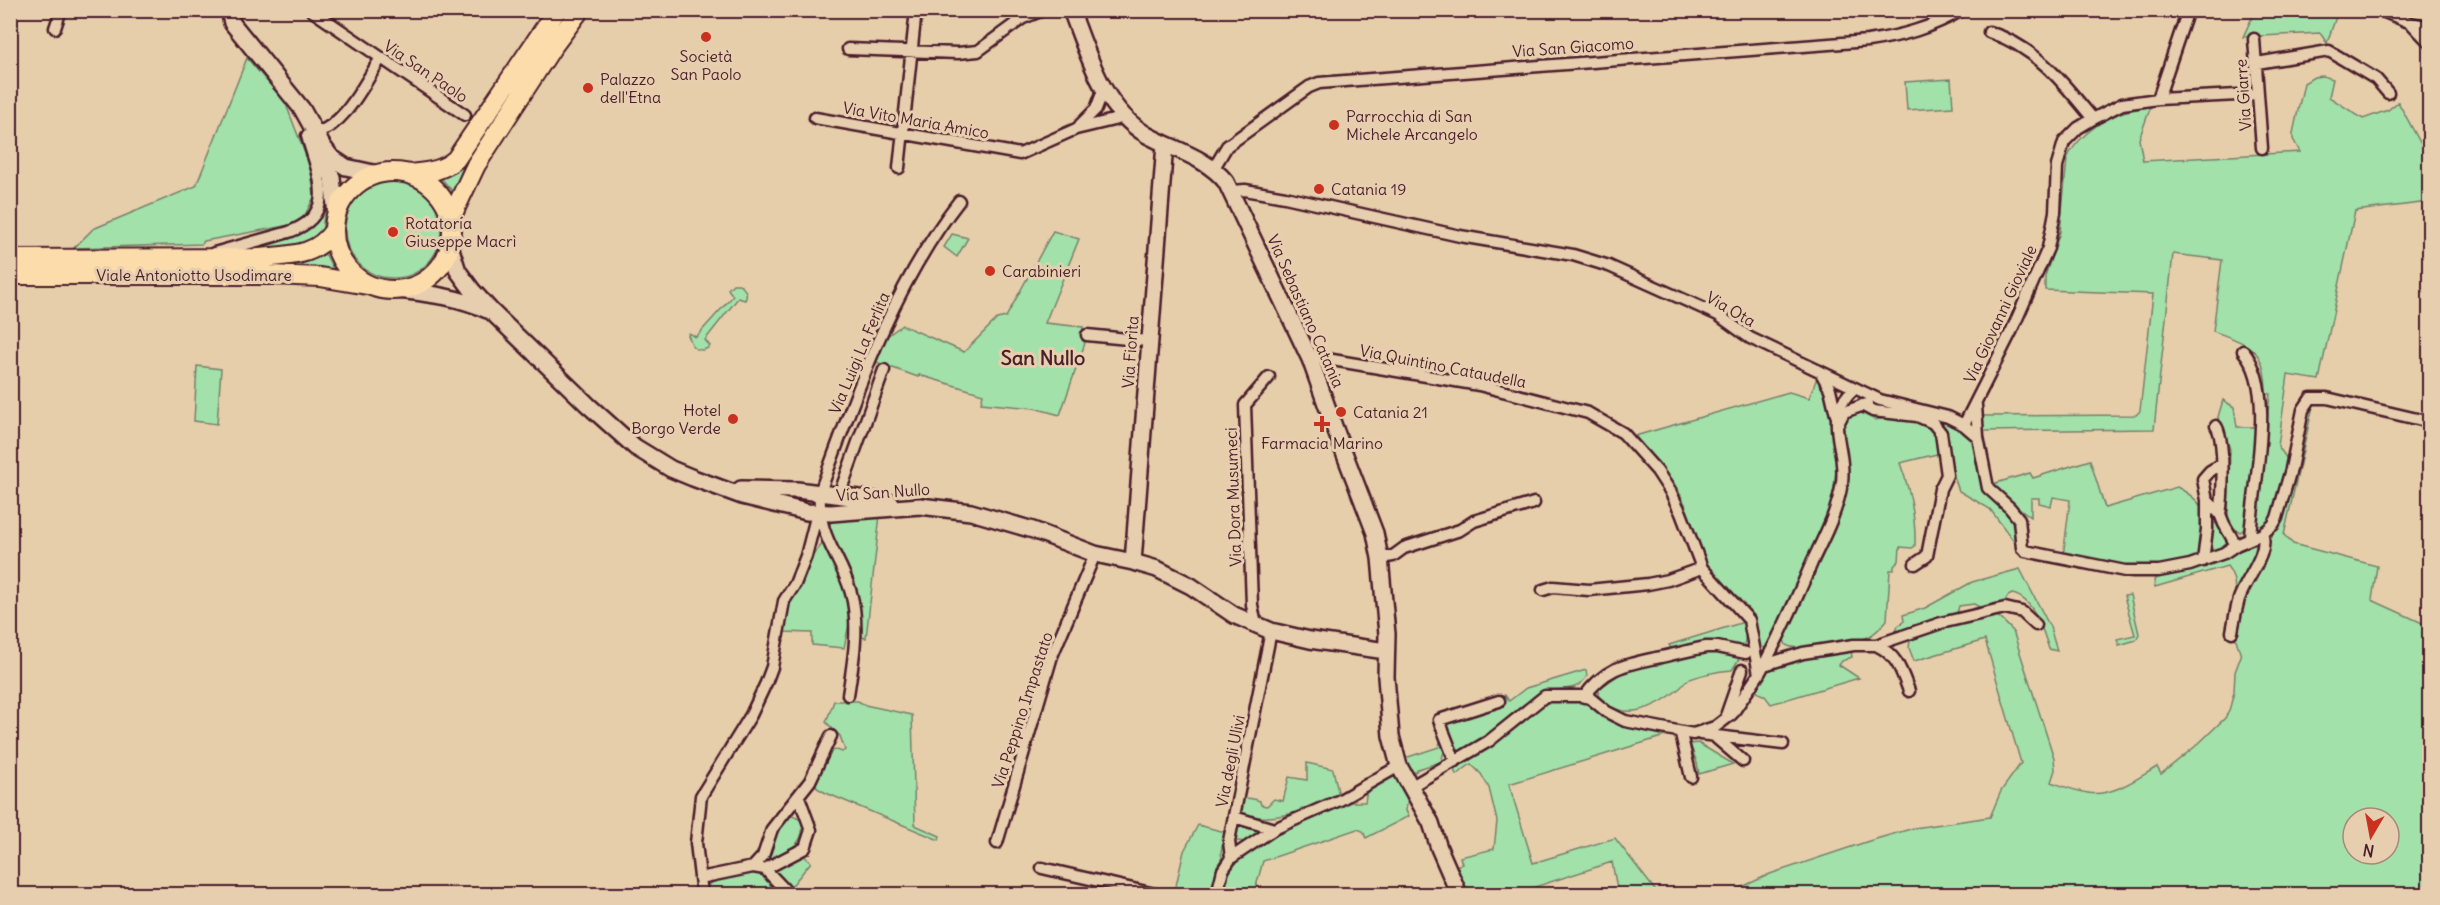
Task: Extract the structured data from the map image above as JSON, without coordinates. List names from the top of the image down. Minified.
{"streets":{"main road":["Viale Antoniotto Usodimare","Via Sebastiano Catania","Via Fiorita","Via San Nullo"],"street":["Via San Giacomo","Via San Paolo","Via Giarre","Via Vito Maria Amico","Via Ota","Via Giovanni Gioviale","Via Luigi La Ferlita","Via Quintino Cataudella","Via Dora Musumeci","Via Peppino Impastato","Via degli Ulivi"]},"crossings":[["Via San Giacomo","Via Sebastiano Catania"],["Via Giarre","Via Giovanni Gioviale"],["Viale Antoniotto Usodimare","Via San Nullo"],["Via Ota","Via Sebastiano Catania"],["Via Ota","Via Giovanni Gioviale"],["Via Sebastiano Catania","Via Fiorita"],["Via Sebastiano Catania","Via Quintino Cataudella"],["Via Sebastiano Catania","Via San Nullo"],["Via Fiorita","Via San Nullo"],["Via San Nullo","Via Dora Musumeci"],["Via San Nullo","Via Peppino Impastato"],["Via San Nullo","Via degli Ulivi"]],"districts":["San Nullo"],"places":{"other":["Società San Paolo","Palazzo dell'Etna","Parrocchia di San Michele Arcangelo","Catania 19","Rotatoria Giuseppe Macrì","Carabinieri","Catania 21","Hotel Borgo Verde"],"health":["Farmacia Marino"]},"north":"bottom"}
